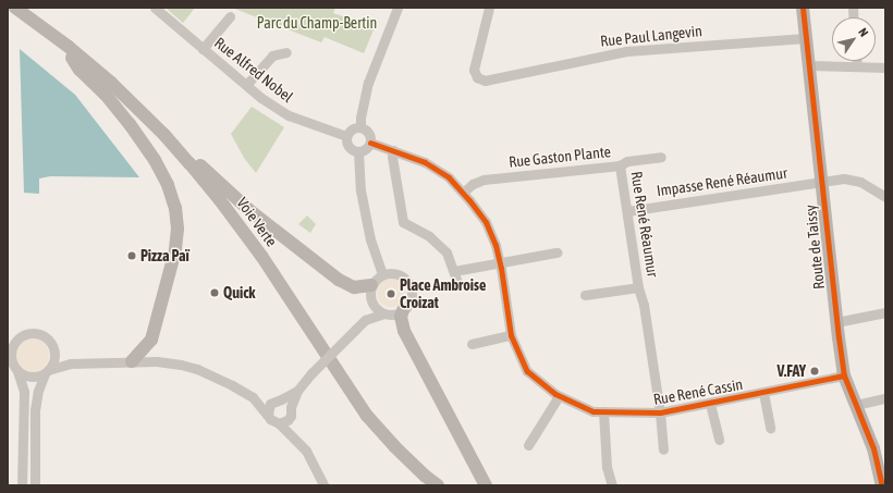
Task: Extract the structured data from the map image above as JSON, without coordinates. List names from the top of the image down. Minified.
{"streets":{"main road":["Voie Verte","Route de Taissy"],"street":["Rue Paul Langevin","Rue Alfred Nobel","Rue Gaston Plante","Impasse René Réaumur","Rue René Réaumur","Rue René Cassin"]},"crossings":[["Rue Paul Langevin","Route de Taissy"],["Rue Alfred Nobel","Rue René Cassin"],["Rue Gaston Plante","Rue René Réaumur"],["Rue Gaston Plante","Rue René Cassin"],["Impasse René Réaumur","Rue René Réaumur"],["Impasse René Réaumur","Route de Taissy"],["Rue René Réaumur","Rue René Cassin"],["Route de Taissy","Rue René Cassin"]],"parks":["Parc du Champ-Bertin"],"places":["Pizza Paï","Quick","Place Ambroise Croizat","V.FAY"],"north":"top right"}
